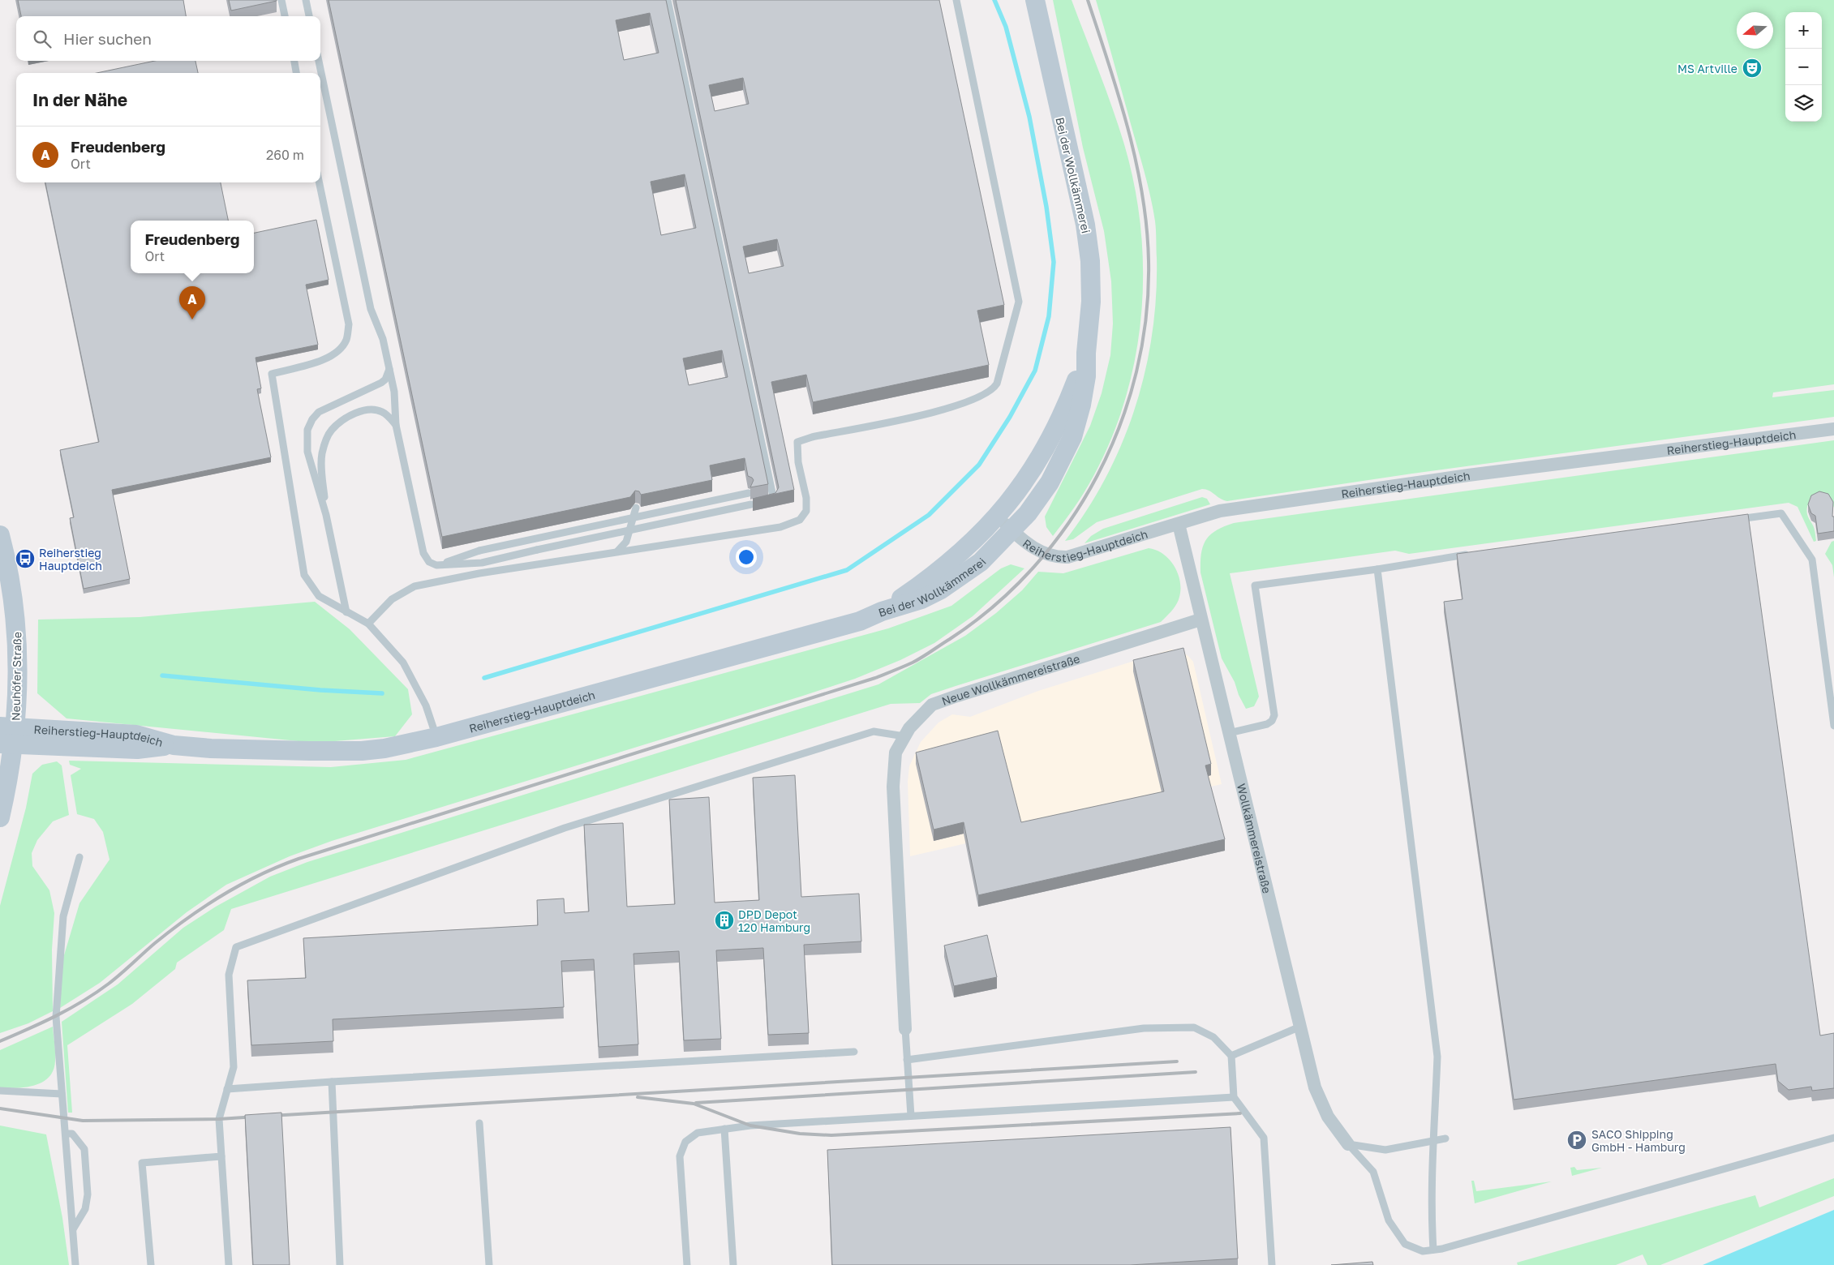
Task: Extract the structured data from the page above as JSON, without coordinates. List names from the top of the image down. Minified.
{"streets":{"main road":["Bei der Wollkämmerei","Reiherstieg-Hauptdeich","Neuhöfer Straße"],"street":["Neue Wollkämmereistraße","Wollkämmereistraße"]},"crossings":[["Bei der Wollkämmerei","Reiherstieg-Hauptdeich"],["Reiherstieg-Hauptdeich","Neuhöfer Straße"],["Reiherstieg-Hauptdeich","Wollkämmereistraße"],["Neue Wollkämmereistraße","Wollkämmereistraße"]],"places":{"theatre":["MS Artville"],"bus stop":["Reiherstieg Hauptdeich"],"building":["DPD Depot 120 Hamburg"],"parking":["SACO Shipping GmbH - Hamburg"]},"north":"left","page":{"map_buttons":["+","−"],"search":"Hier suchen","heading":"In der Nähe","list":[{"mark":"A","name":"Freudenberg","note":"Ort","value":"260 m"}],"popup":["Freudenberg","Ort"],"pins":"A"}}
